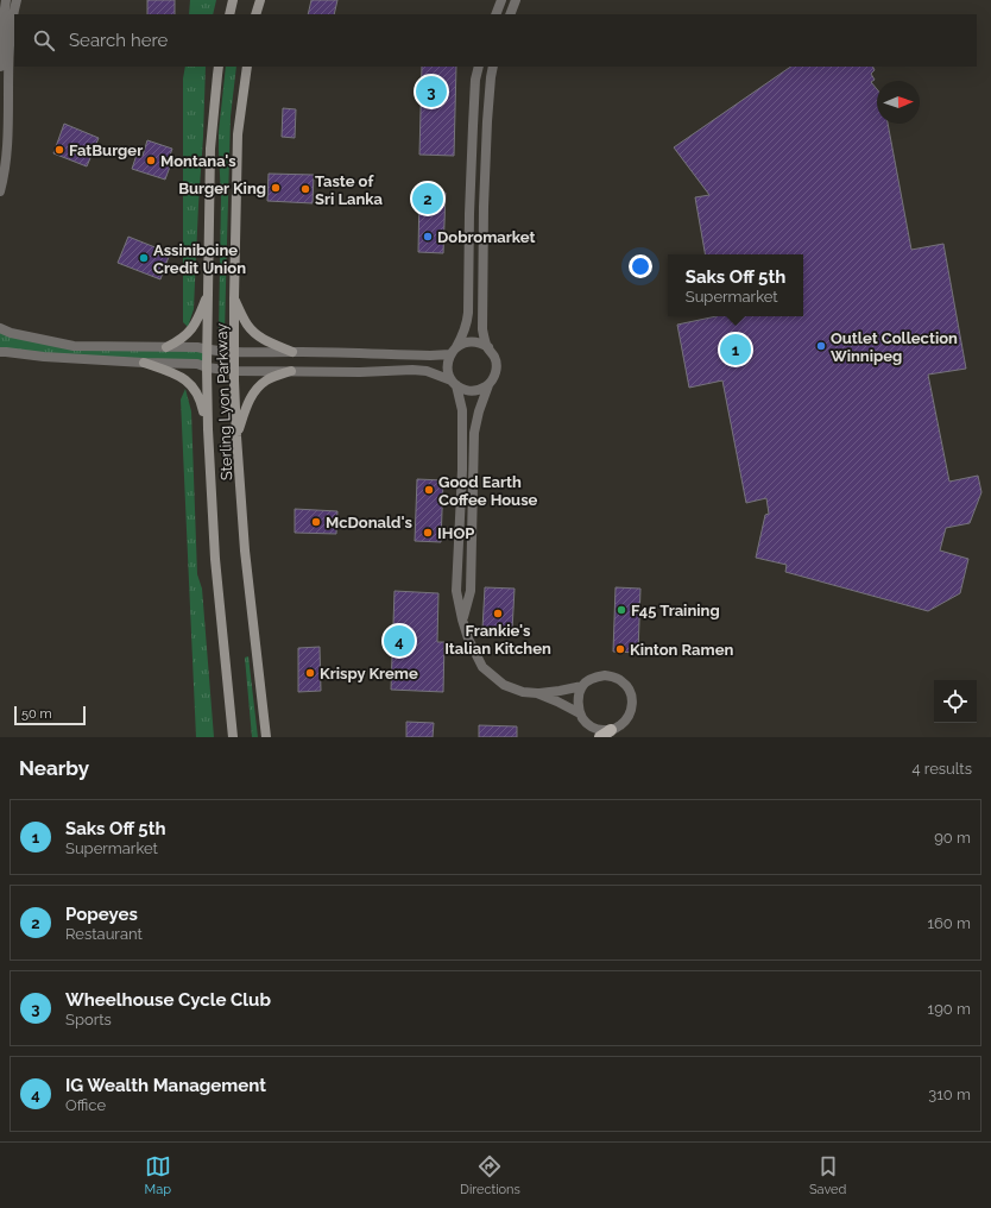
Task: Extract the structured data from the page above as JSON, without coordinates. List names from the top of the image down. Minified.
{"streets":{"main road":["Sterling Lyon Parkway"]},"places":["FatBurger","Montana's","Burger King","Taste of Sri Lanka","Dobromarket","Assiniboine Credit Union","Outlet Collection Winnipeg","Good Earth Coffee House","McDonald's","IHOP","F45 Training","Frankie's Italian Kitchen","Kinton Ramen","Krispy Kreme"],"scale_bar":"50 m","north":"right","page":{"search":"Search here","pins":["3","2","1","4"],"popup":["Saks Off 5th","Supermarket"],"scale":"50 m","heading":["Nearby","4 results"],"list":[{"mark":"1","name":"Saks Off 5th","note":"Supermarket","value":"90 m"},{"mark":"2","name":"Popeyes","note":"Restaurant","value":"160 m"},{"mark":"3","name":"Wheelhouse Cycle Club","note":"Sports","value":"190 m"},{"mark":"4","name":"IG Wealth Management","note":"Office","value":"310 m"}],"nav":["Map","Directions","Saved"]}}
